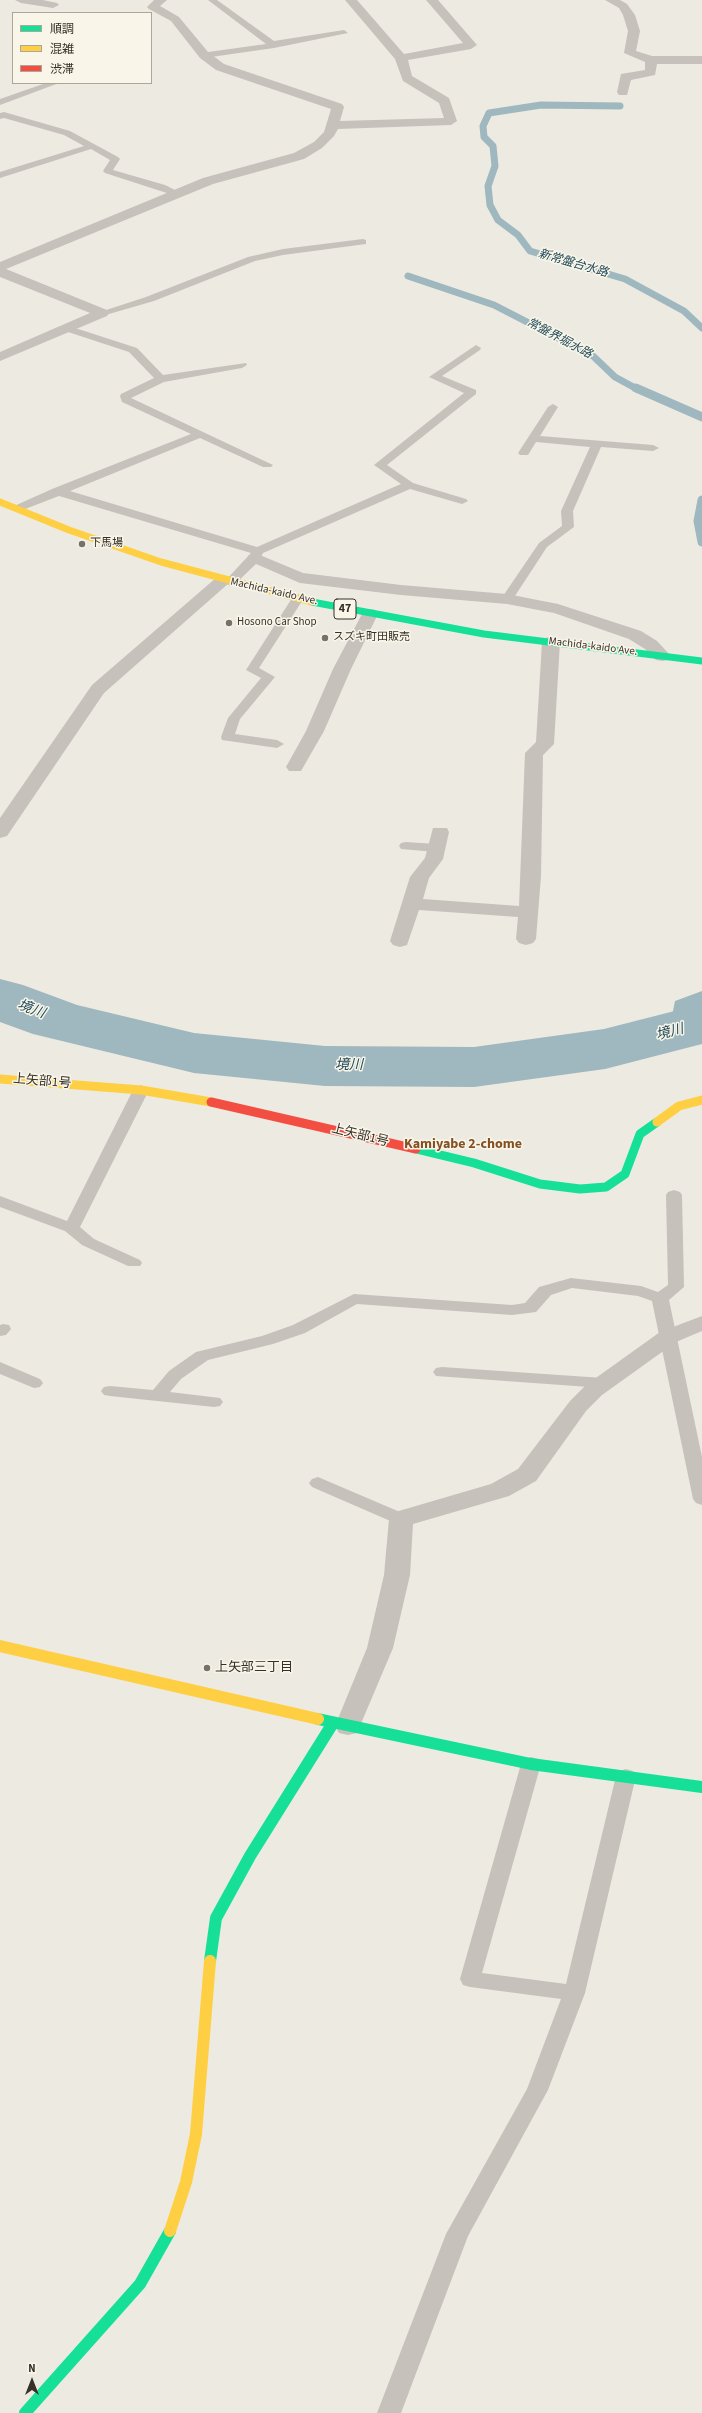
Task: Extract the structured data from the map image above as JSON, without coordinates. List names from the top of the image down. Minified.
{"streets":{"street":["Machida-kaido Ave.","47","上矢部1号"]},"districts":["Kamiyabe 2-chome"],"water":["新常盤台水路","常盤界堀水路","境川"],"places":["下馬場","Hosono Car Shop","スズキ町田販売","上矢部三丁目"],"legend":["順調","混雑","渋滞"],"north":"top"}
